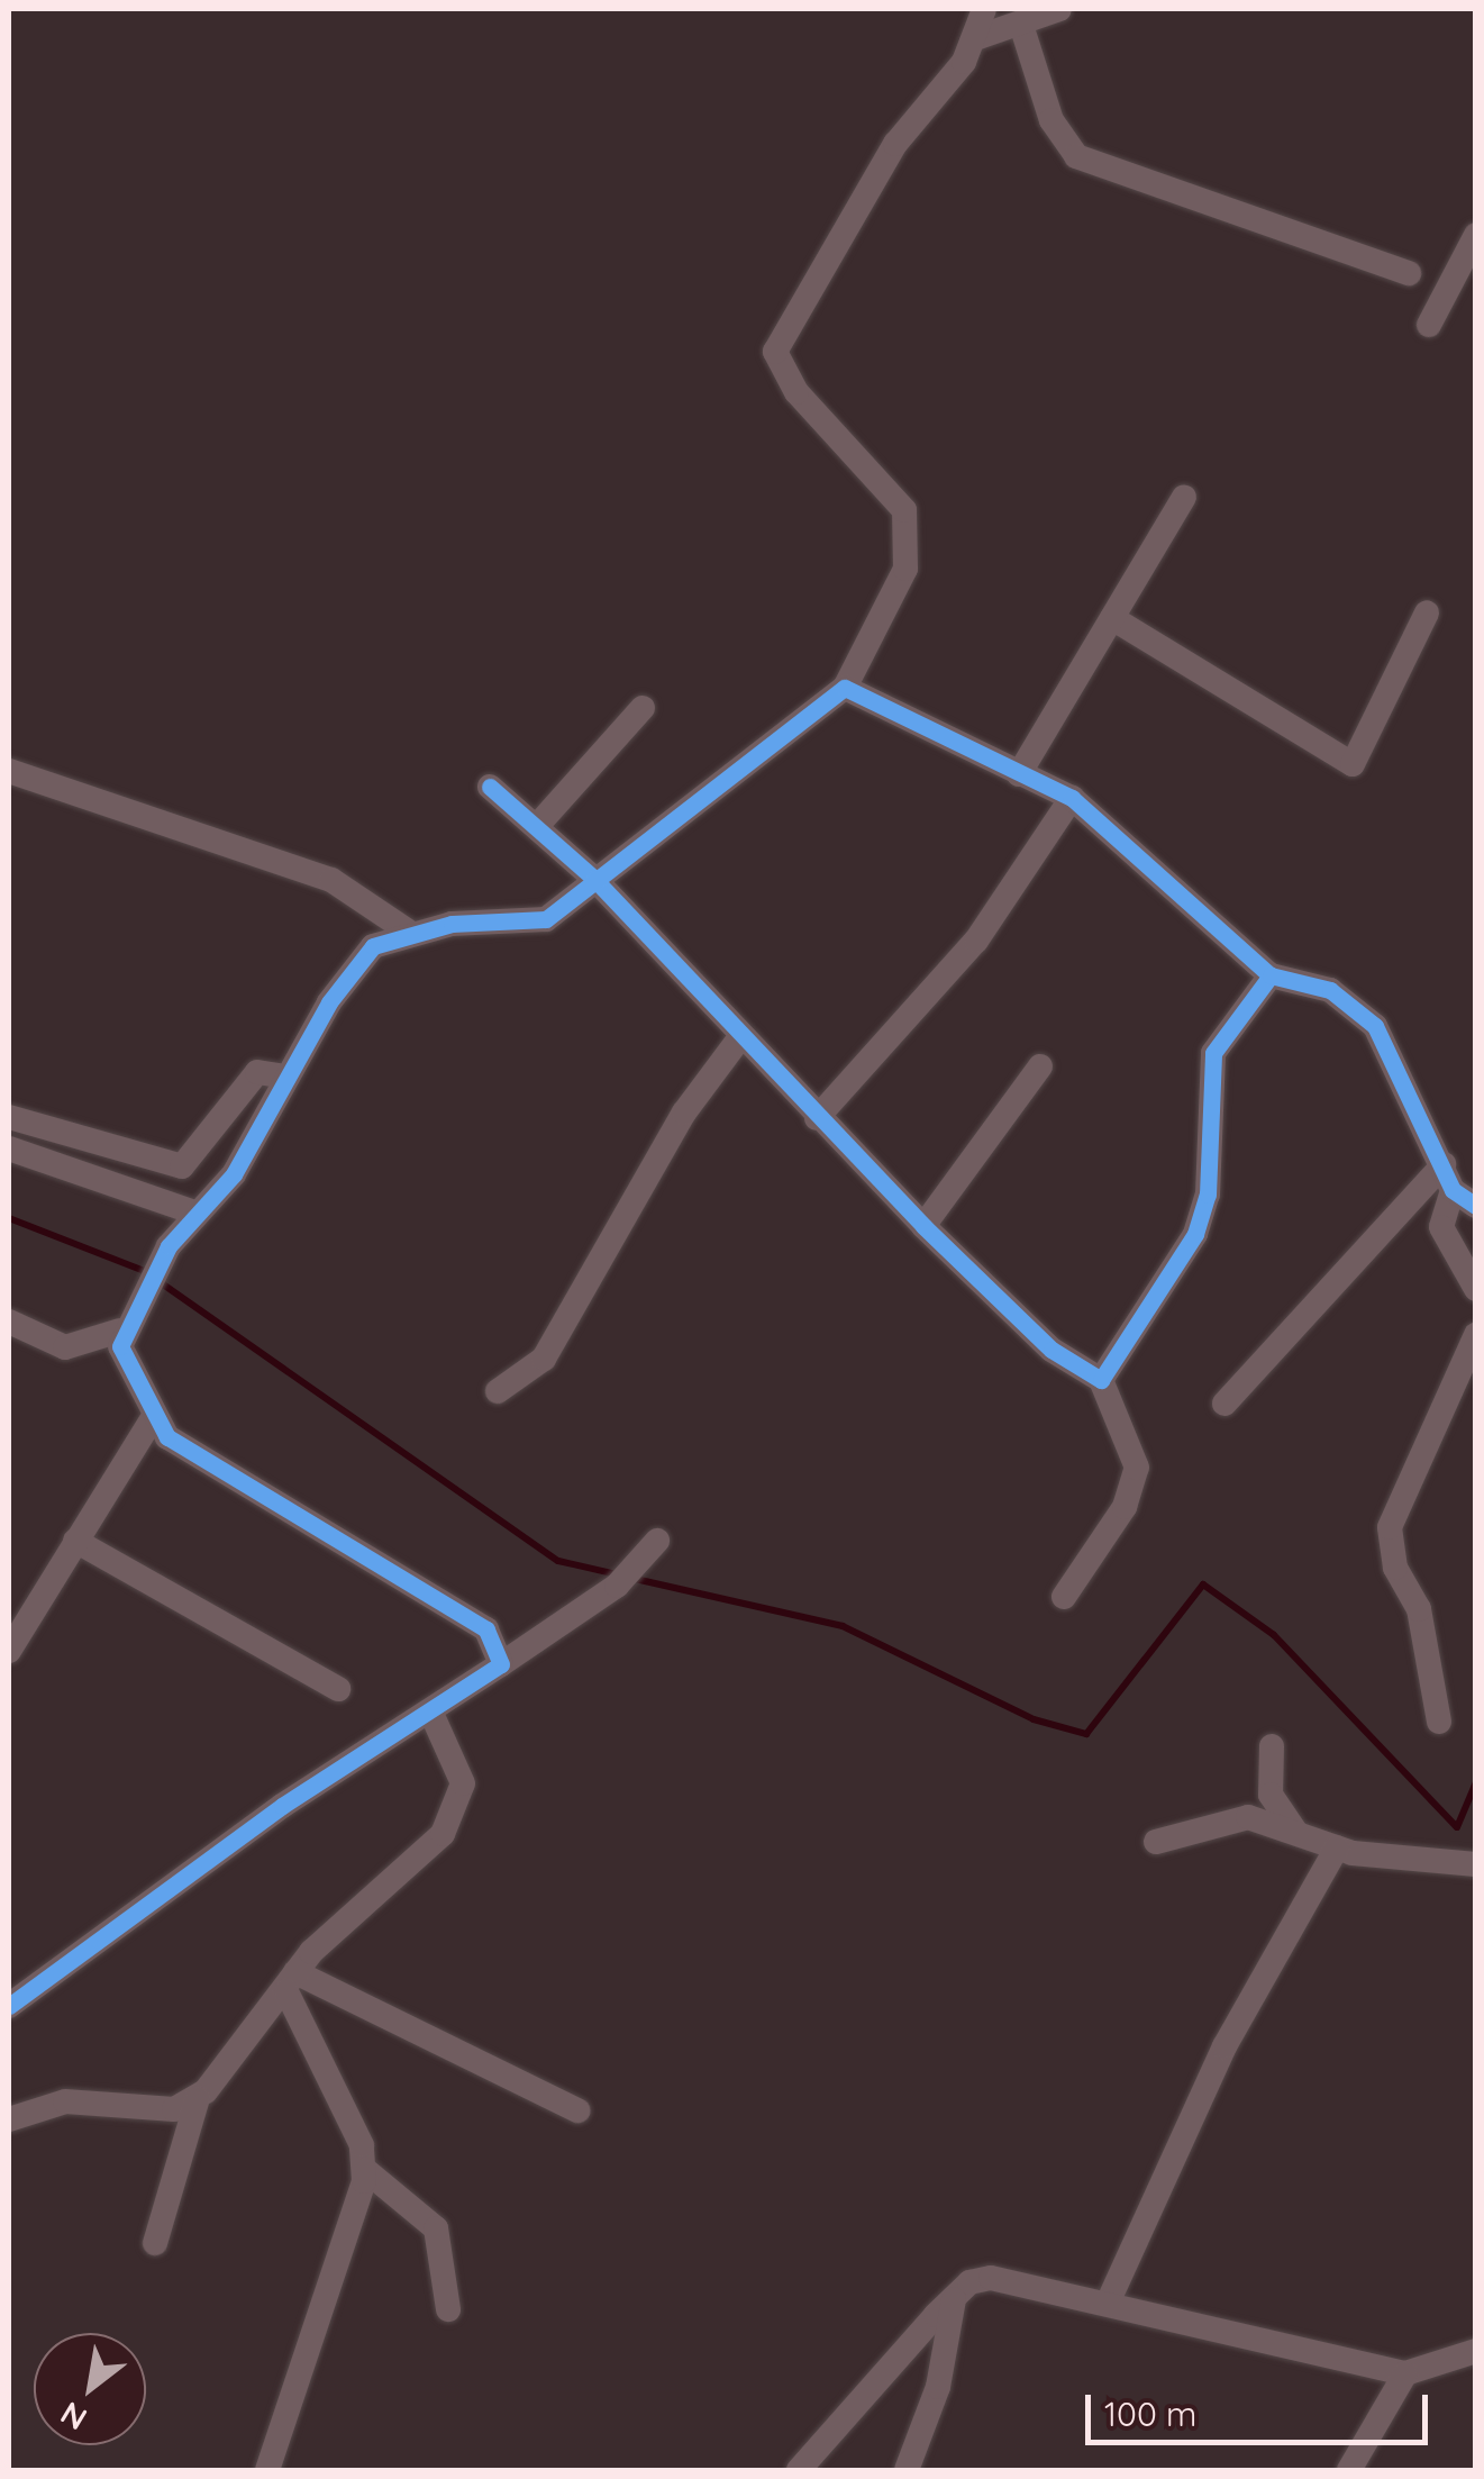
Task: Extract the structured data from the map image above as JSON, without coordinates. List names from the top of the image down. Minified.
{"scale_bar":"100 m","north":"bottom left"}
